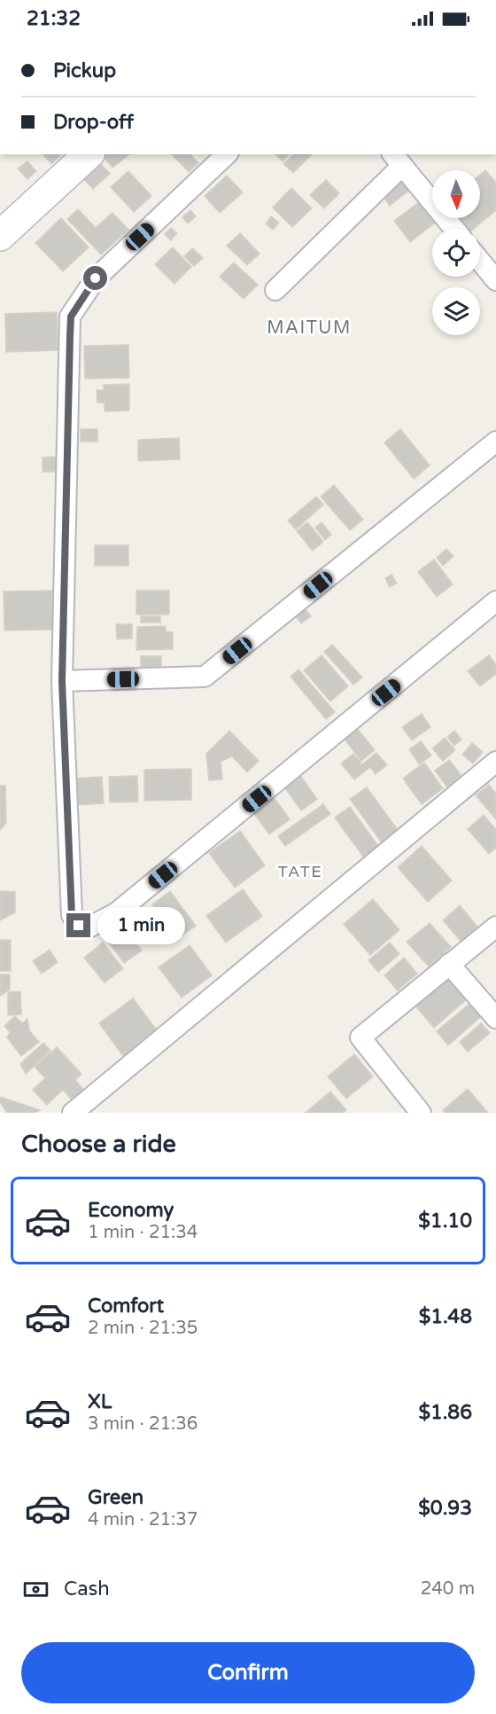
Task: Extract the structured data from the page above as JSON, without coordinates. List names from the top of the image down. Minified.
{"districts":["MAITUM","TATE"],"north":"bottom","page":{"status":"21:32","banner":["Pickup","Drop-off"],"bubble":"1 min","heading":"Choose a ride","list":[{"name":"Economy","note":"1 min · 21:34","value":"$1.10"},{"name":"Comfort","note":"2 min · 21:35","value":"$1.48"},{"name":"XL","note":"3 min · 21:36","value":"$1.86"},{"name":"Green","note":"4 min · 21:37","value":"$0.93"}],"pay":["Cash","240 m"],"buttons":"Confirm"}}
